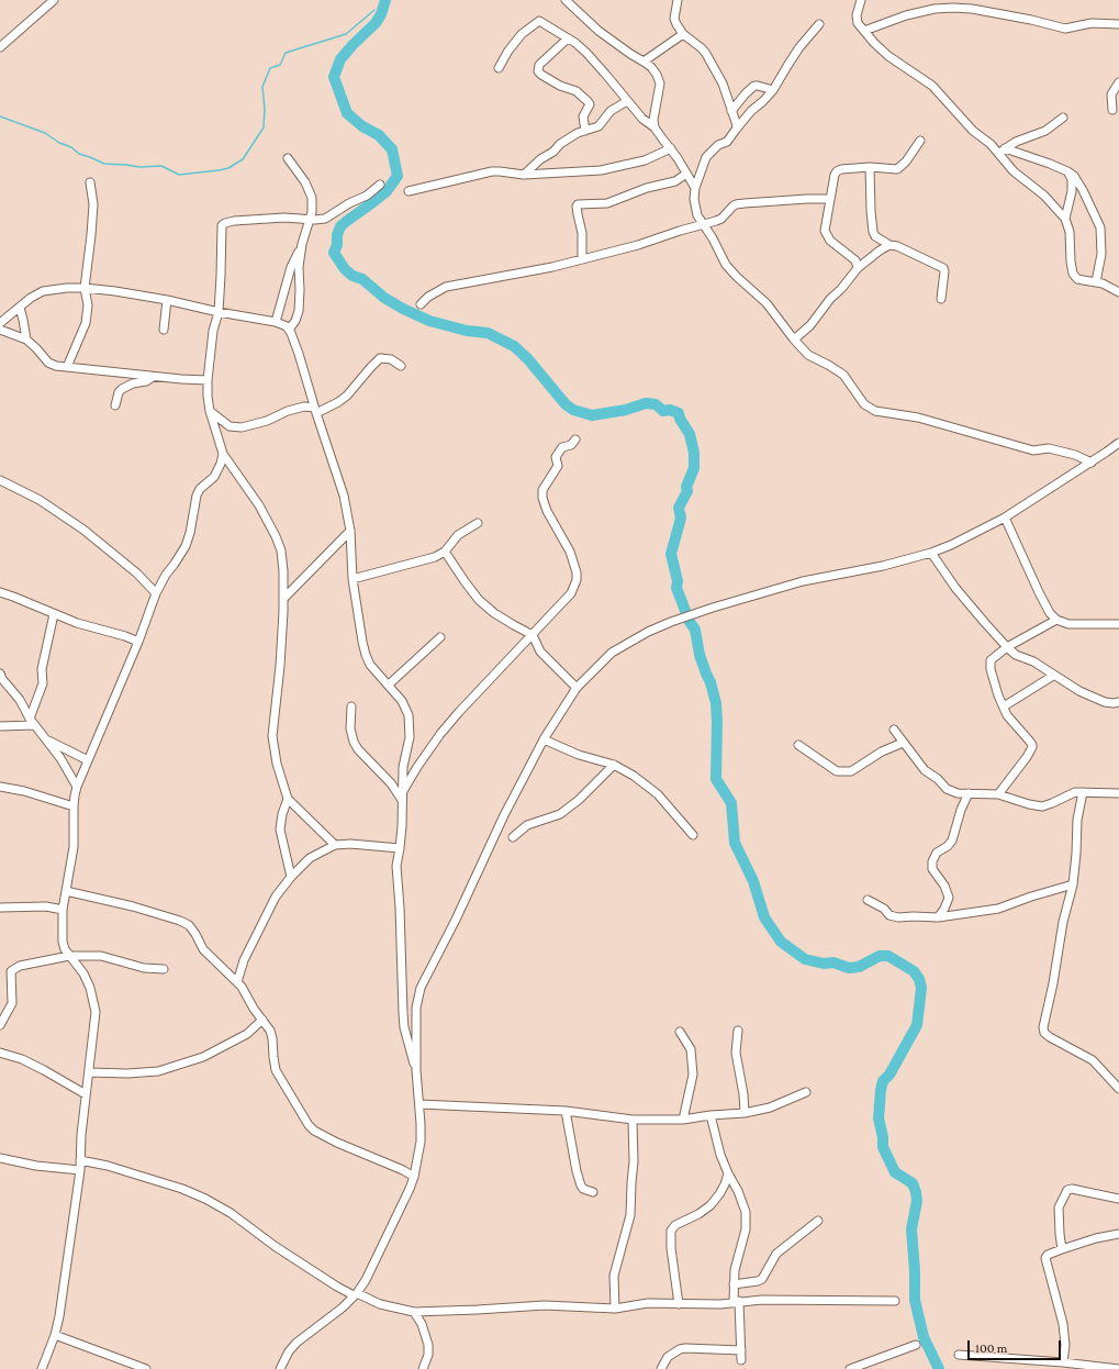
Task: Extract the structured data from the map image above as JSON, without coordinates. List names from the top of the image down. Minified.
{"scale_bar":"100 m"}
